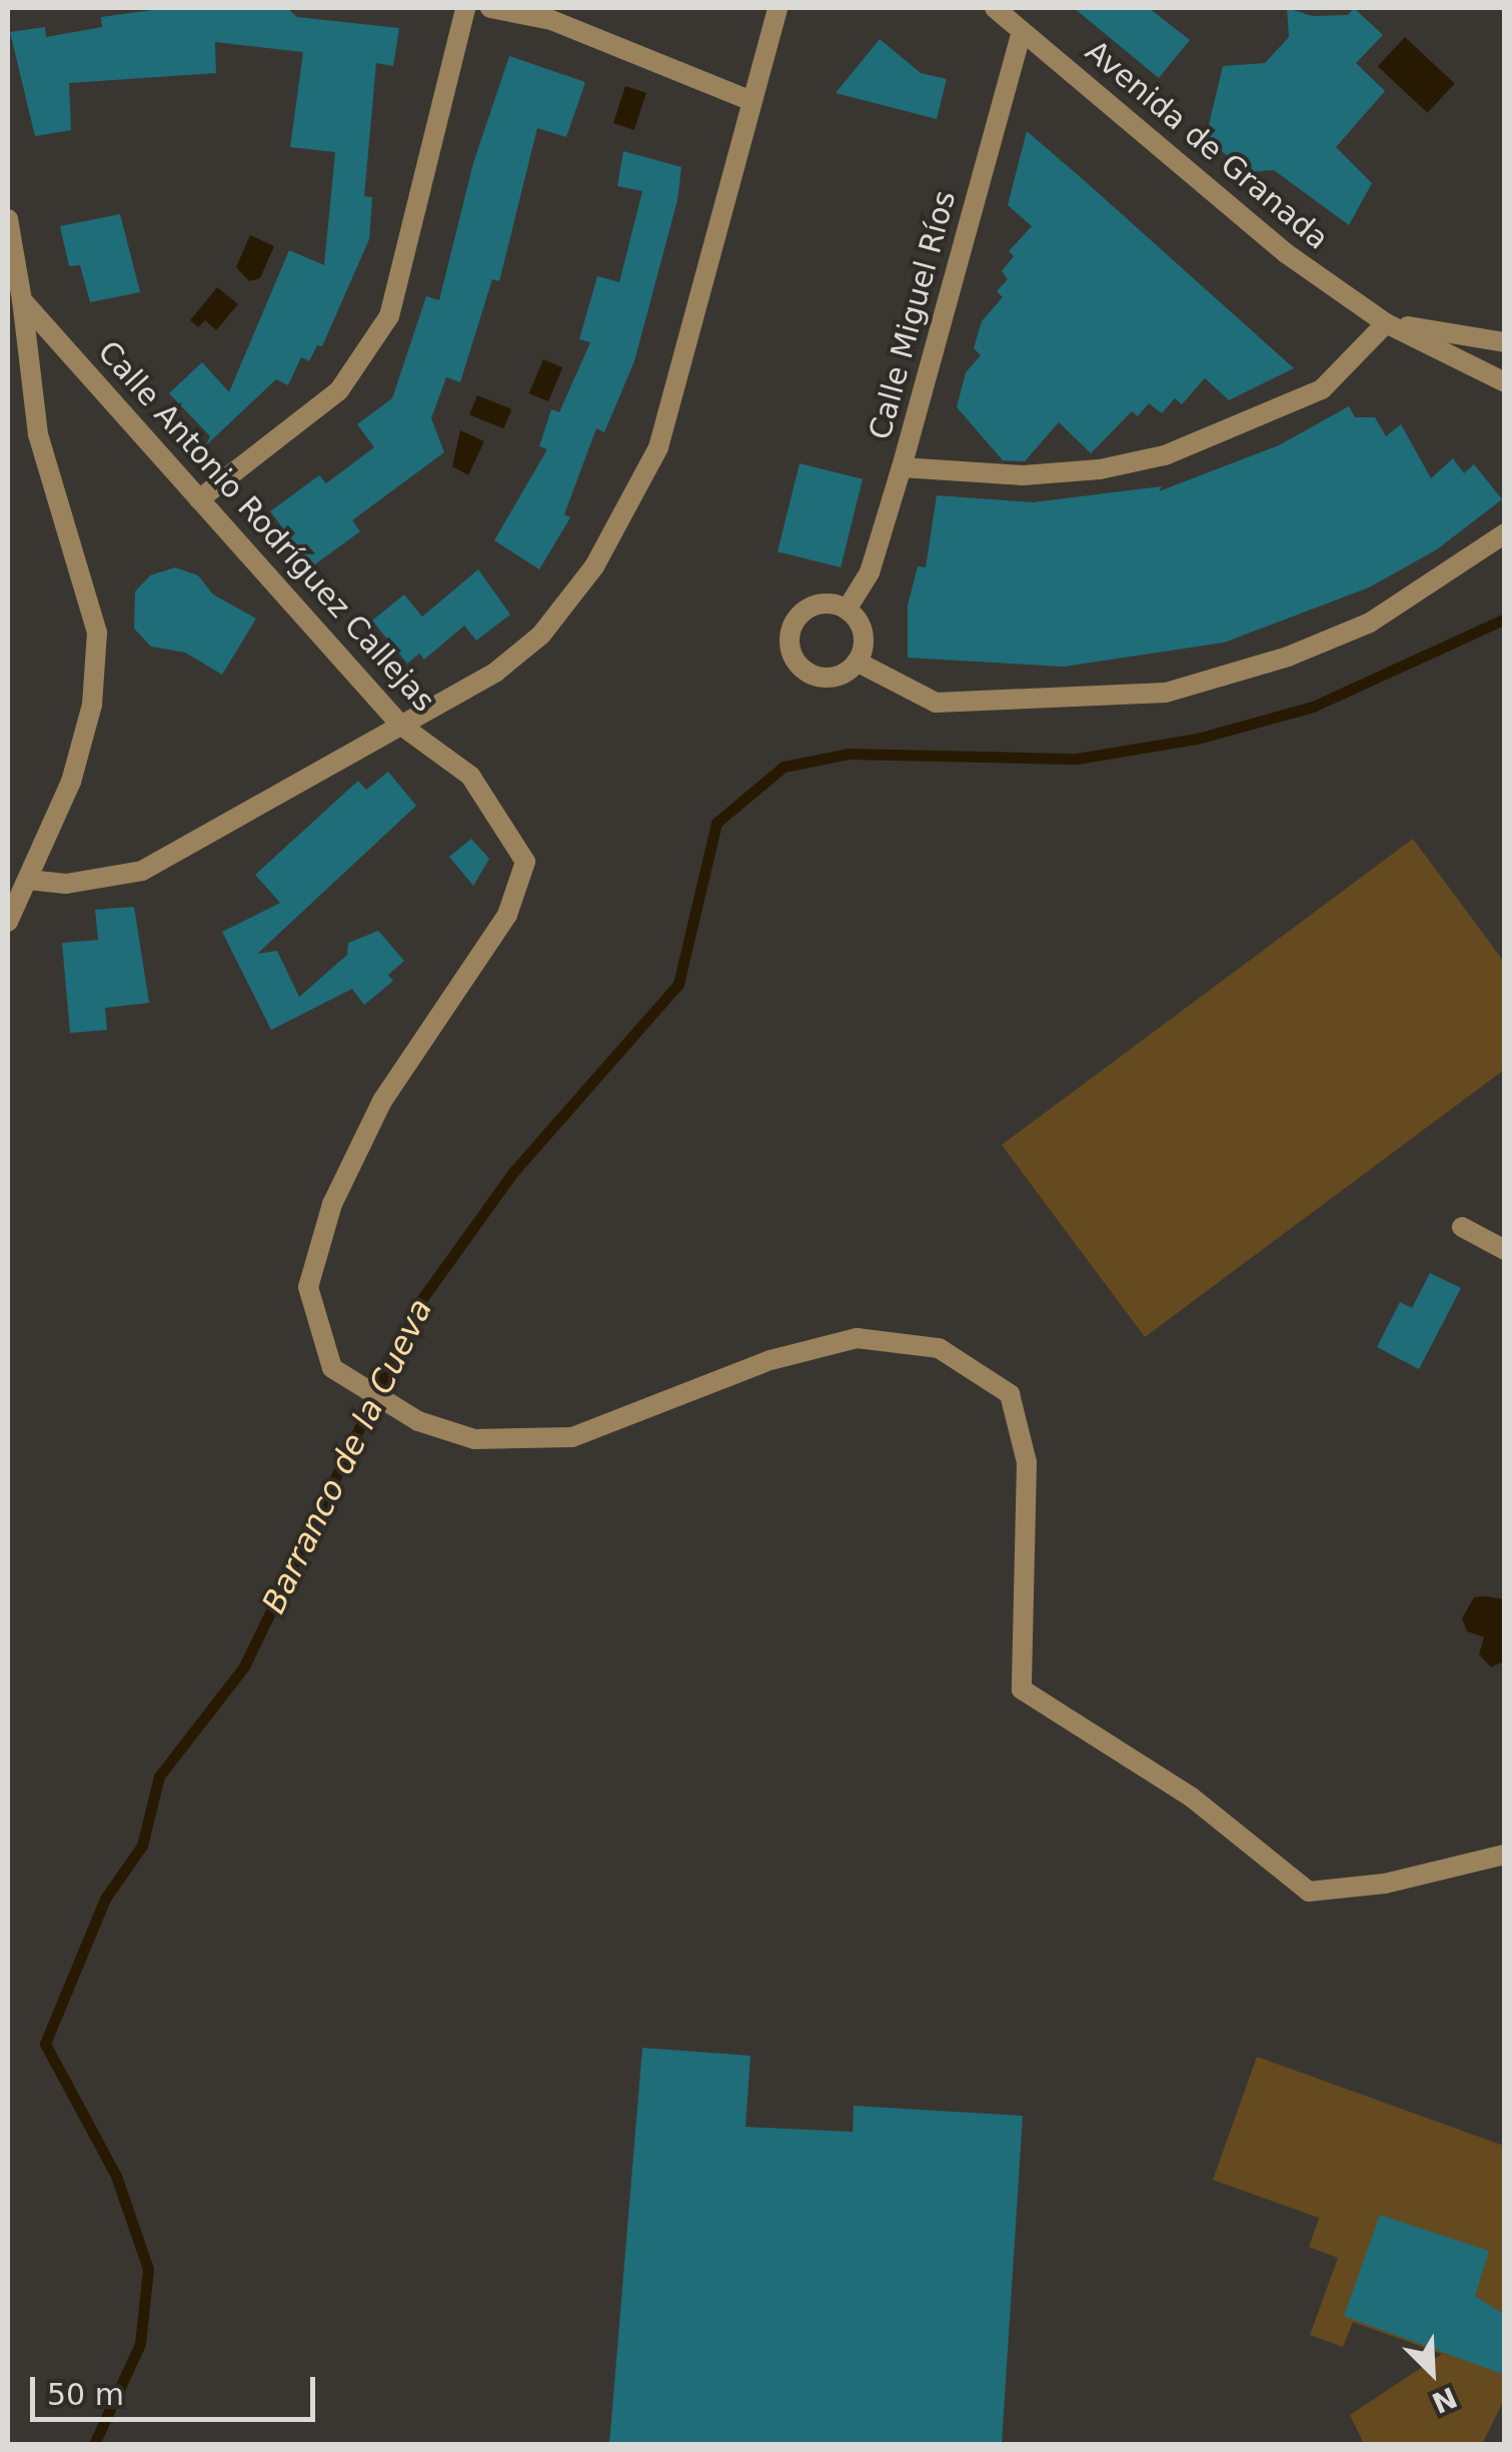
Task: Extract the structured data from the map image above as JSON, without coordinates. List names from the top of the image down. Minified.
{"streets":{"street":["Avenida de Granada","Calle Miguel Ríos","Calle Antonio Rodríguez Callejas"]},"crossings":[["Avenida de Granada","Calle Miguel Ríos"]],"water":["Barranco de la Cueva"],"scale_bar":"50 m","north":"bottom right"}
